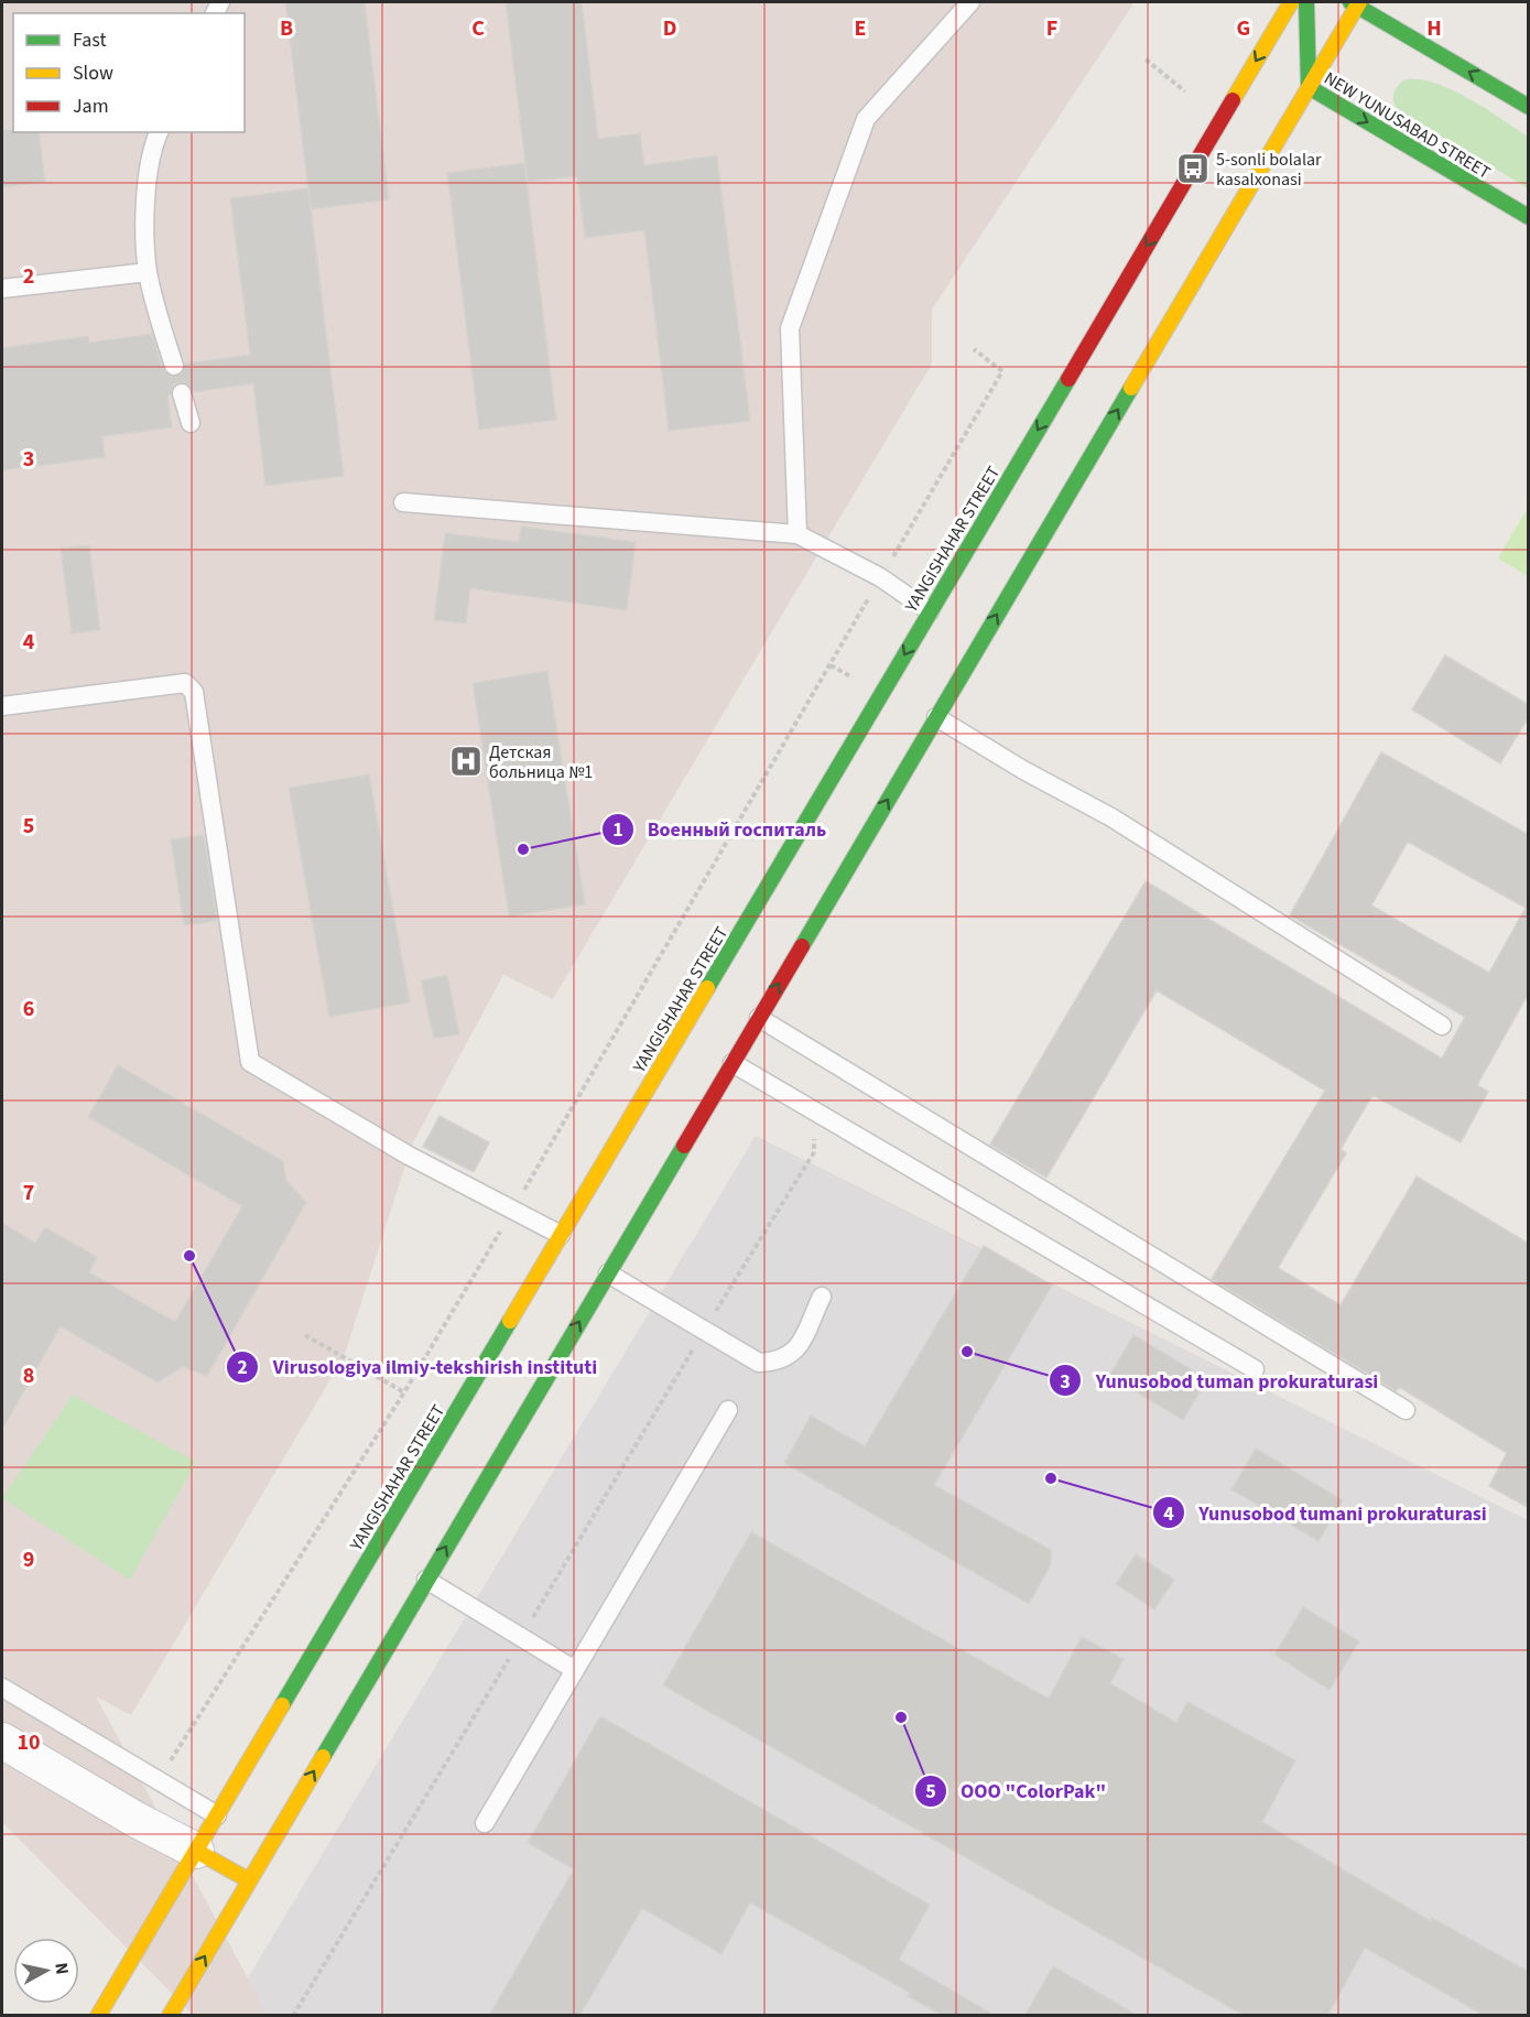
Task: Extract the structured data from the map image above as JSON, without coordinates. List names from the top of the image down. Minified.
{"streets":{"main road":["NEW YUNUSABAD STREET","YANGISHAHAR STREET"]},"places":{"bus stop":["5-sonli bolalar kasalxonasi"],"hospital":["Детская больница №1"],"other":["Военный госпиталь","Virusologiya ilmiy-tekshirish instituti","Yunusobod tuman prokuraturasi","Yunusobod tumani prokuraturasi","OOO \"ColorPak\""]},"legend":["Fast","Slow","Jam"],"north":"right","grid":{"columns":["B","C","D","E","F","G","H"],"rows":["2","3","4","5","6","7","8","9","10"]}}
